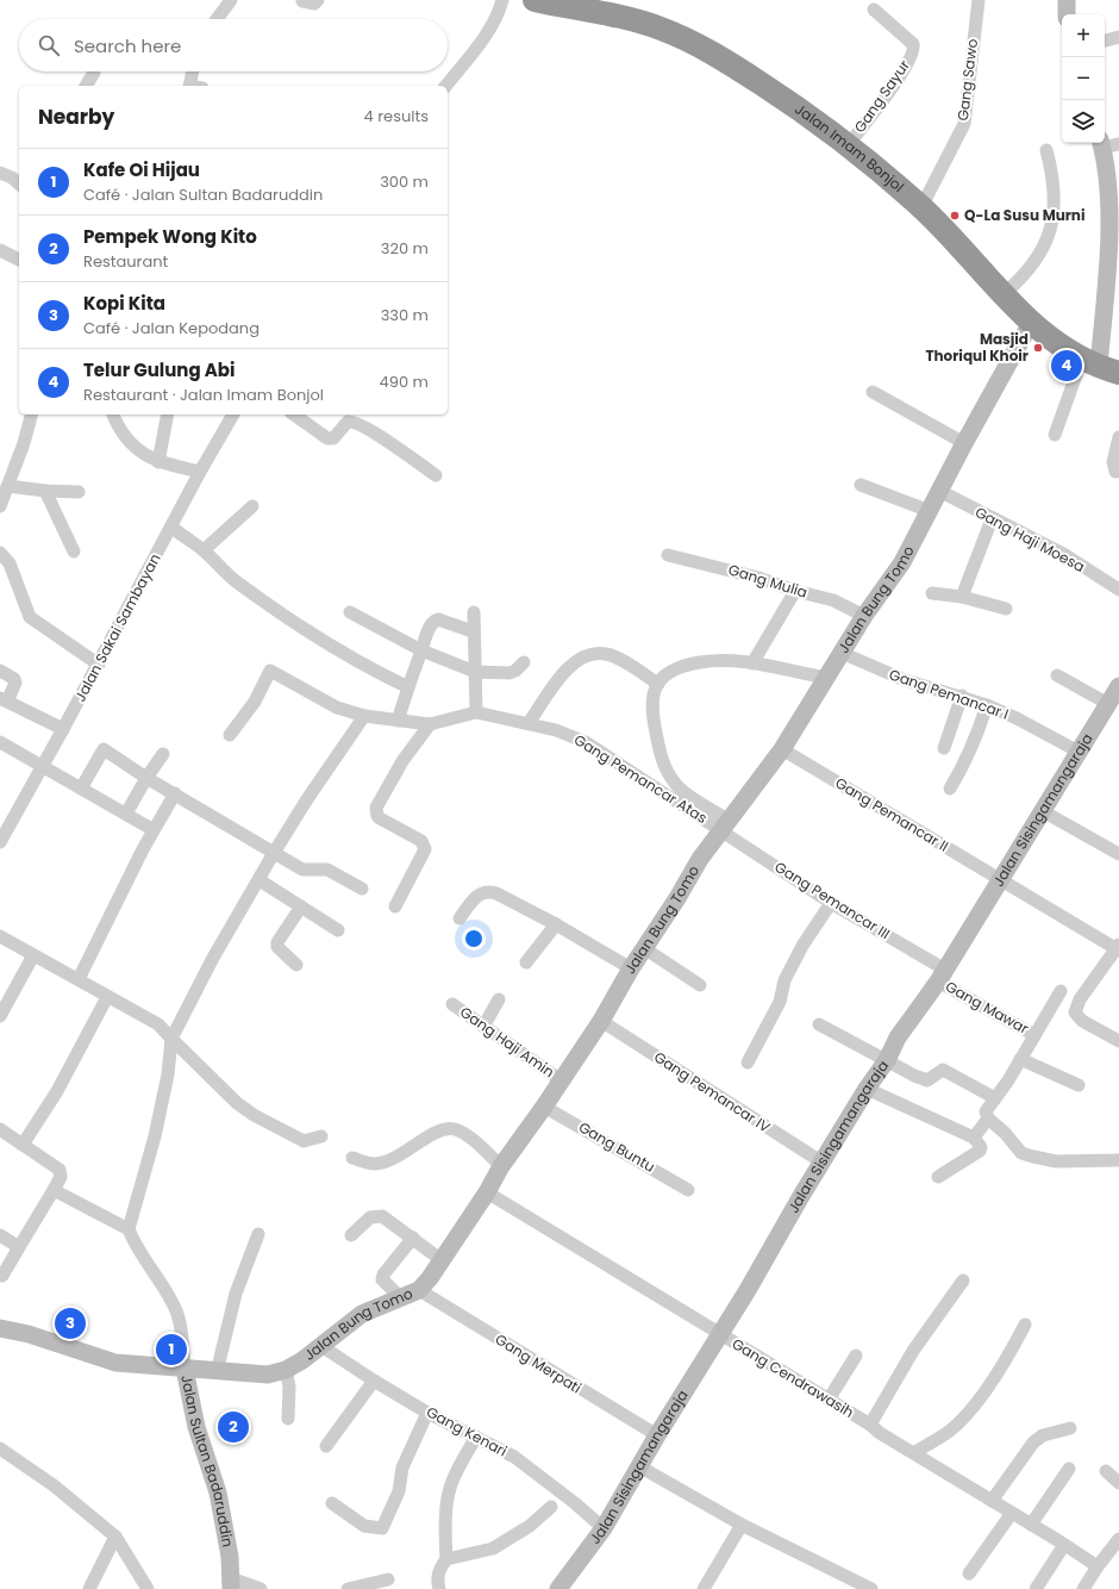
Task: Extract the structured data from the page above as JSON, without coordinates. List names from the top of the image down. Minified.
{"streets":{"highway":["Jalan Imam Bonjol"],"street":["Gang Sawo","Gang Sayur","Gang Haji Moesa","Gang Mulia","Jalan Bung Tomo","Jalan Sakai Sambayan","Gang Pemancar I","Gang Pemancar Atas","Jalan Sisingamangaraja","Gang Pemancar II","Gang Pemancar III","Gang Mawar","Gang Haji Amin","Gang Pemancar IV","Gang Buntu","Gang Merpati","Gang Cendrawasih","Gang Kenari","Jalan Sultan Badaruddin"]},"crossings":[["Gang Sawo","Jalan Imam Bonjol"],["Gang Sayur","Jalan Imam Bonjol"],["Jalan Imam Bonjol","Jalan Bung Tomo"],["Gang Haji Moesa","Jalan Bung Tomo"],["Gang Mulia","Jalan Bung Tomo"],["Jalan Bung Tomo","Gang Pemancar I"],["Jalan Bung Tomo","Gang Pemancar Atas"],["Jalan Bung Tomo","Gang Pemancar II"],["Jalan Bung Tomo","Gang Pemancar III"],["Jalan Bung Tomo","Gang Haji Amin"],["Jalan Bung Tomo","Gang Pemancar IV"],["Jalan Bung Tomo","Gang Buntu"],["Jalan Bung Tomo","Gang Merpati"],["Jalan Bung Tomo","Gang Cendrawasih"],["Jalan Bung Tomo","Gang Kenari"],["Jalan Bung Tomo","Jalan Sultan Badaruddin"],["Gang Pemancar I","Jalan Sisingamangaraja"],["Gang Pemancar Atas","Gang Pemancar III"],["Jalan Sisingamangaraja","Gang Pemancar II"],["Jalan Sisingamangaraja","Gang Pemancar III"],["Jalan Sisingamangaraja","Gang Mawar"],["Jalan Sisingamangaraja","Gang Pemancar IV"],["Jalan Sisingamangaraja","Gang Merpati"],["Jalan Sisingamangaraja","Gang Cendrawasih"],["Jalan Sisingamangaraja","Gang Kenari"],["Gang Pemancar III","Gang Mawar"]],"places":["Q-La Susu Murni","Masjid Thoriqul Khoir"],"page":{"map_buttons":["+","−"],"search":"Search here","heading":["Nearby","4 results"],"list":[{"mark":"1","name":"Kafe Oi Hijau","note":"Café · Jalan Sultan Badaruddin","value":"300 m"},{"mark":"2","name":"Pempek Wong Kito","note":"Restaurant","value":"320 m"},{"mark":"3","name":"Kopi Kita","note":"Café · Jalan Kepodang","value":"330 m"},{"mark":"4","name":"Telur Gulung Abi","note":"Restaurant · Jalan Imam Bonjol","value":"490 m"}],"pins":["4","3","1","2"]}}
